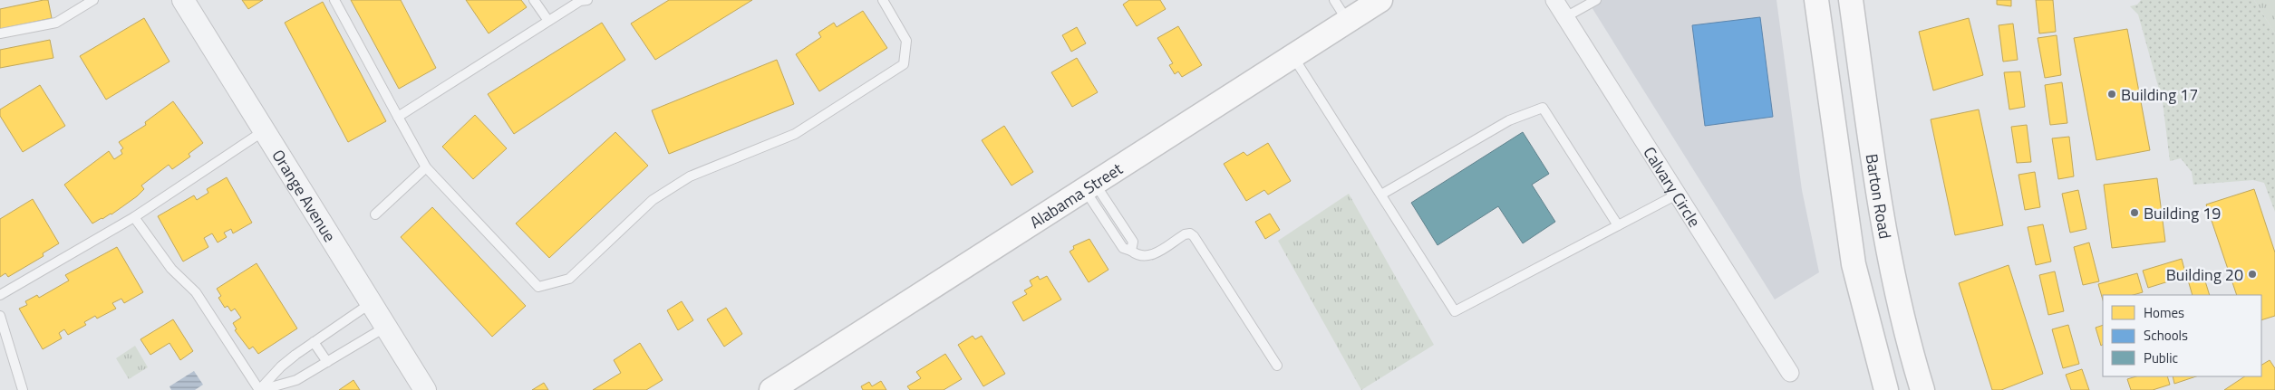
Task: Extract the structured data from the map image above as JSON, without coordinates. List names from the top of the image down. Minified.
{"streets":{"main road":["Alabama Street","Barton Road"],"street":["Calvary Circle","Orange Avenue"]},"places":["Building 17","Building 19","Building 20"],"legend":["Homes","Schools","Public"]}
